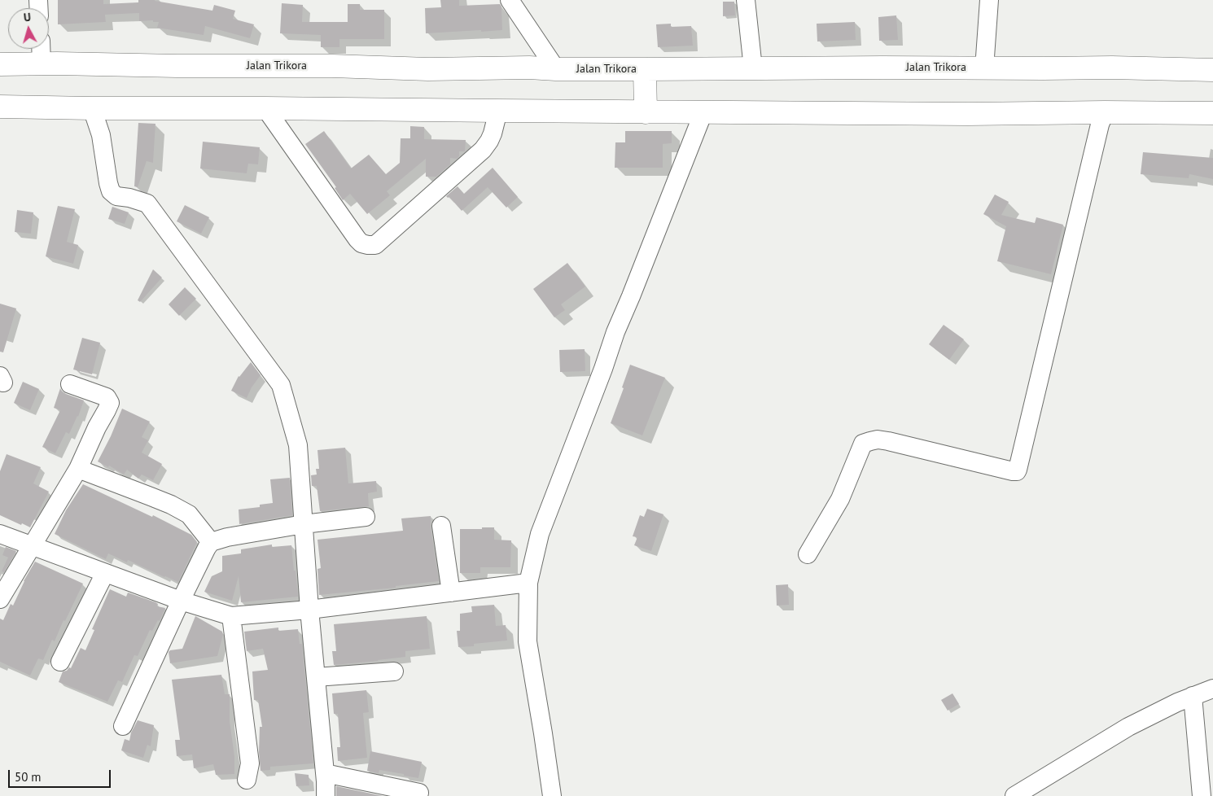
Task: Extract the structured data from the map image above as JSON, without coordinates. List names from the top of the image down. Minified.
{"streets":{"main road":["Jalan Trikora"]},"scale_bar":"50 m","north":"top"}
